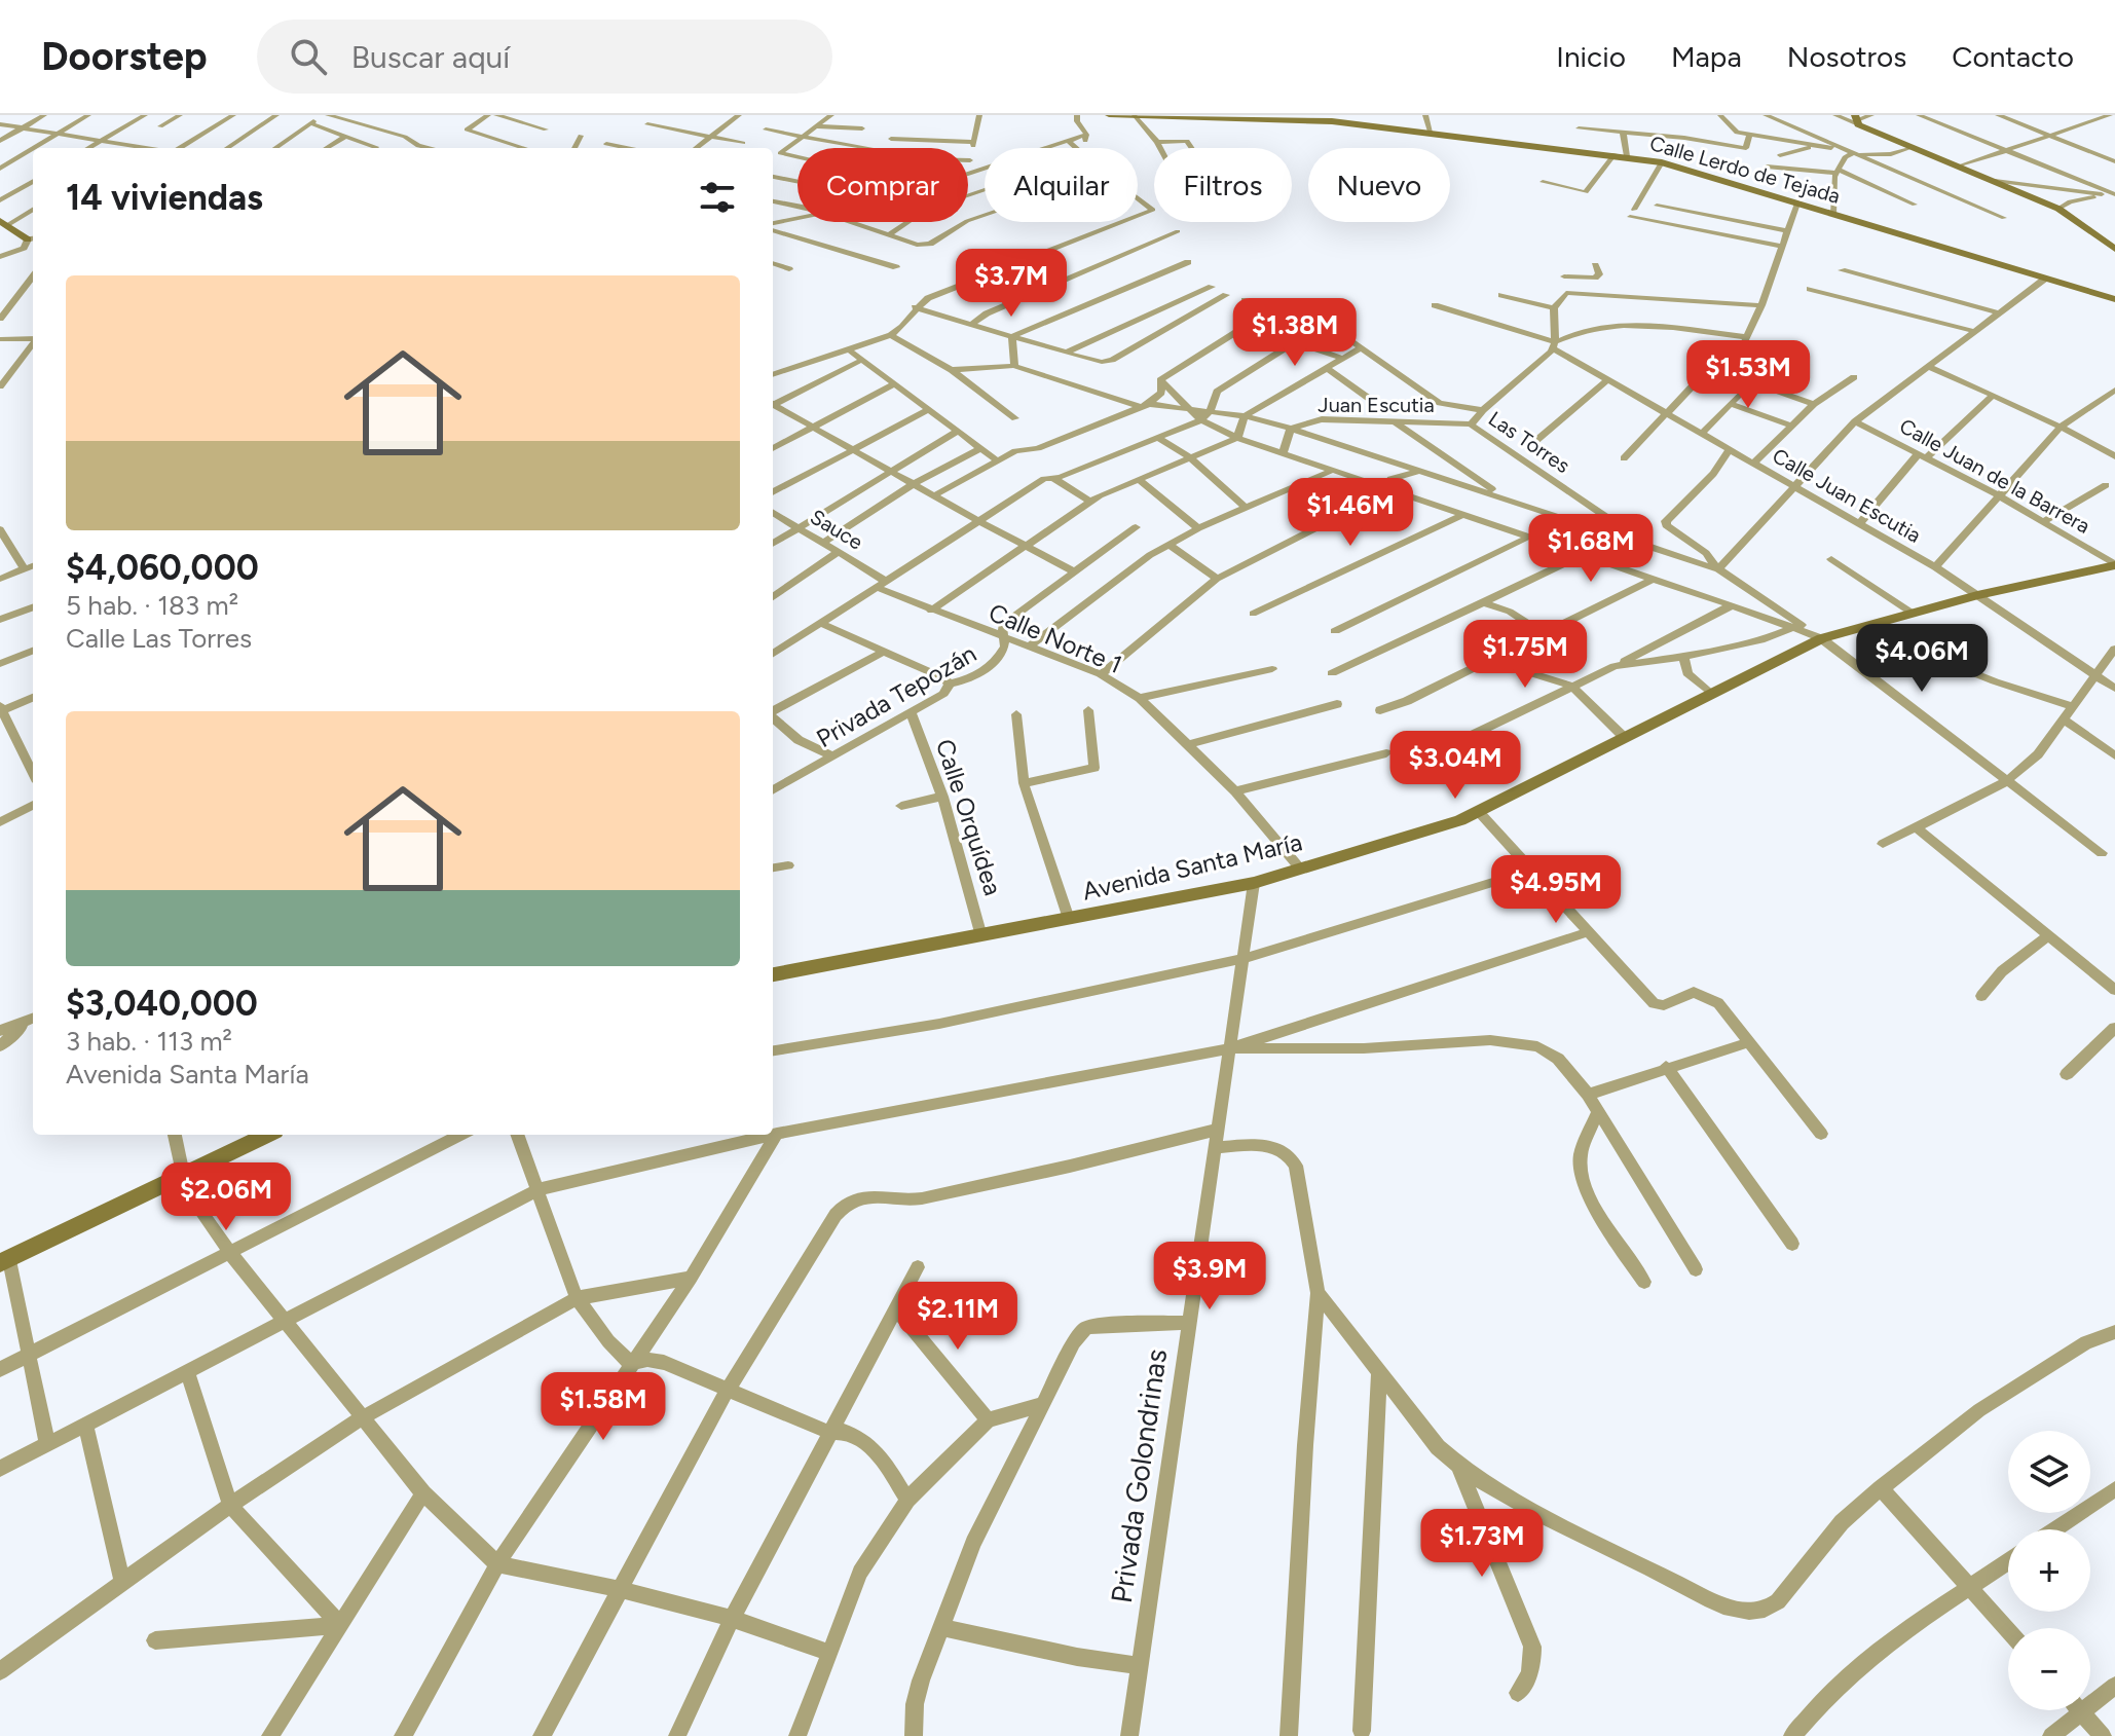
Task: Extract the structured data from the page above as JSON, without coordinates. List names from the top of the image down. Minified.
{"streets":{"main road":["Calle Lerdo de Tejada","Avenida Santa María"],"street":["Juan Escutia","Las Torres","Calle Juan de la Barrera","Calle Juan Escutia","Sauce","Calle Norte 1","Privada Tepozán","Calle Orquídea","Privada Golondrinas"]},"crossings":[["Juan Escutia","Las Torres"],["Calle Juan de la Barrera","Avenida Santa María"],["Calle Juan Escutia","Avenida Santa María"],["Sauce","Calle Norte 1"],["Calle Norte 1","Privada Tepozán"],["Calle Norte 1","Avenida Santa María"],["Privada Tepozán","Calle Orquídea"],["Calle Orquídea","Avenida Santa María"],["Avenida Santa María","Privada Golondrinas"]],"page":{"header":"Doorstep","search":"Buscar aquí","nav":["Inicio","Mapa","Nosotros","Contacto"],"chip":["Comprar","Alquilar","Filtros","Nuevo"],"heading":"14 viviendas","list":[{"name":"$4,060,000","note":"5 hab. · 183 m² · Calle Las Torres"},{"name":"$3,040,000","note":"3 hab. · 113 m² · Avenida Santa María"}],"price":["$3.7M","$1.38M","$1.53M","$1.46M","$1.68M","$1.75M","$4.06M","$3.04M","$4.95M","$2.06M","$3.9M","$2.11M","$1.58M","$1.73M"],"map_buttons":["+","−"]}}
